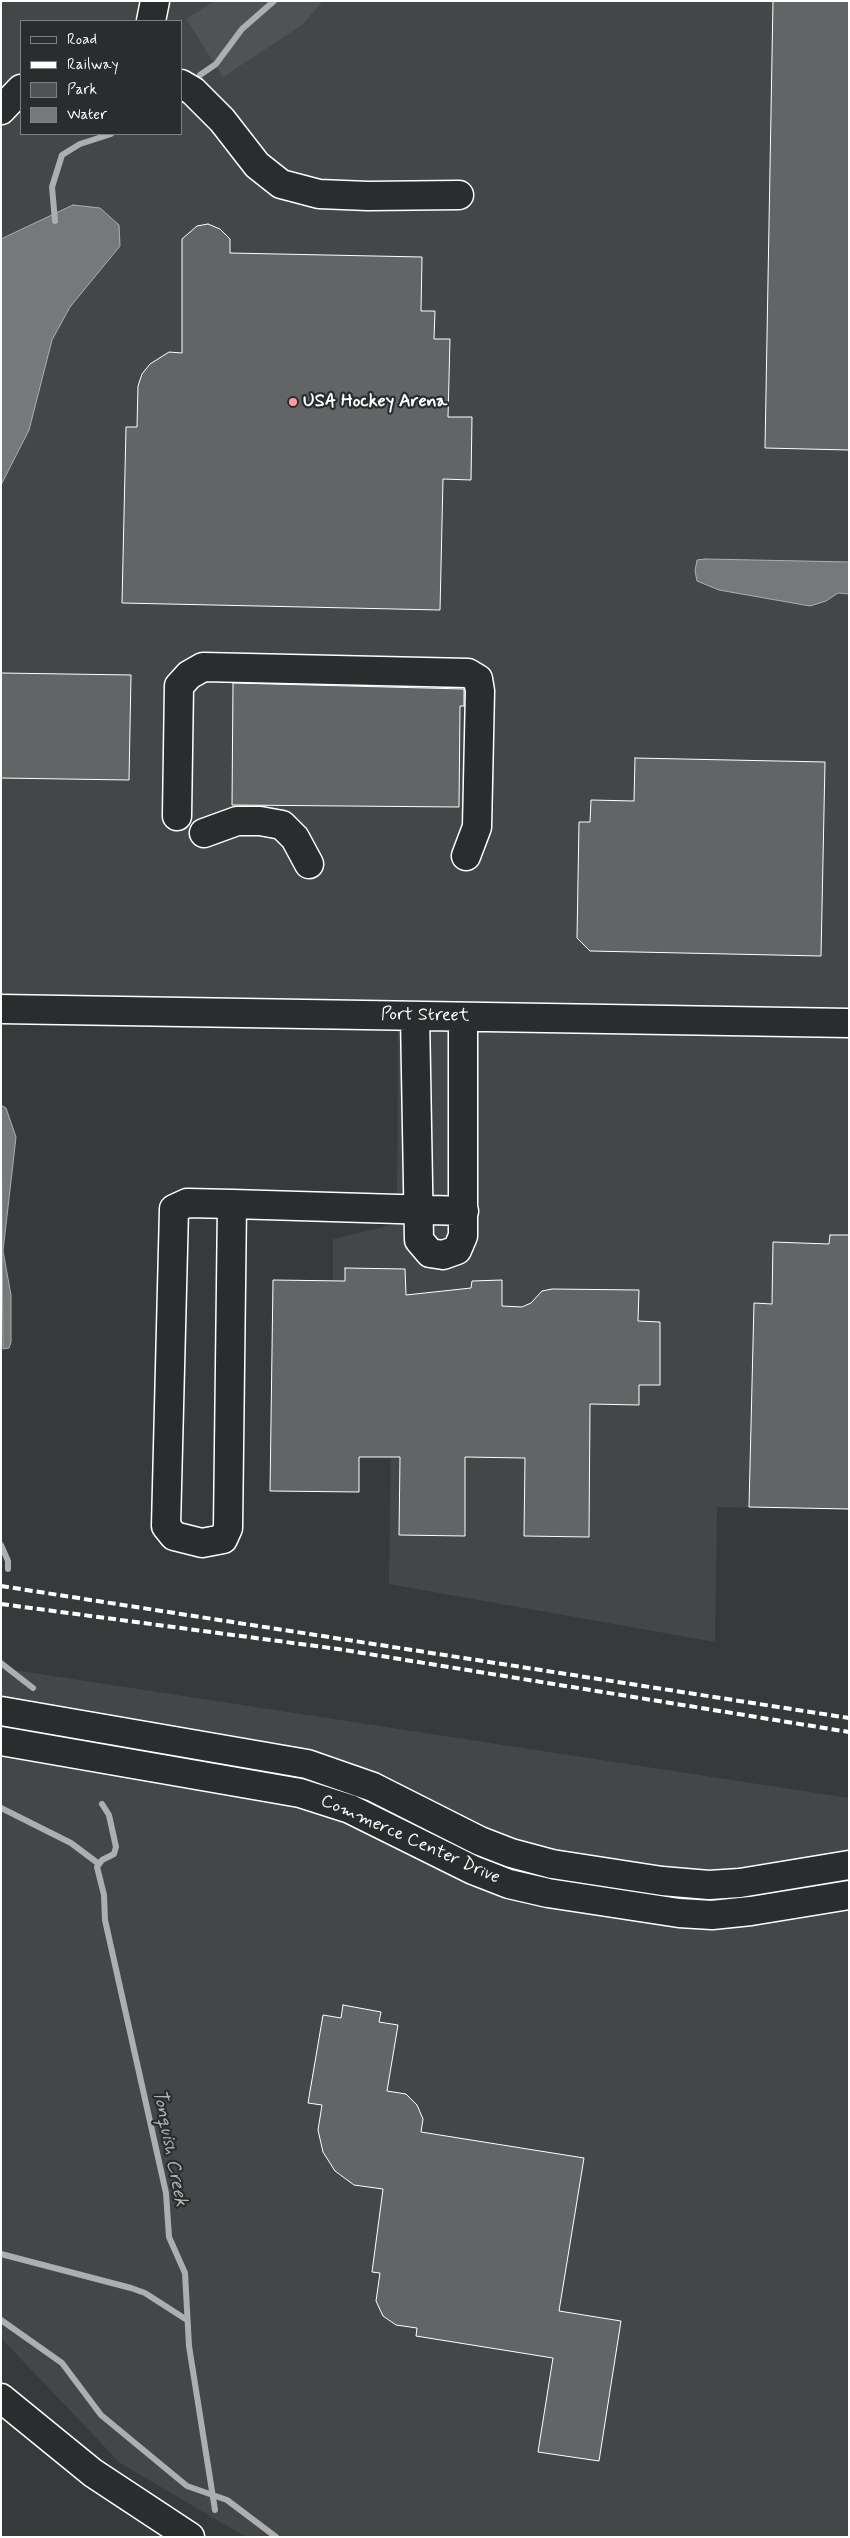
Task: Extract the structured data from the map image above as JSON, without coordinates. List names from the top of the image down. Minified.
{"streets":{"main road":["Port Street","Commerce Center Drive"]},"water":["Tonquish Creek"],"places":["USA Hockey Arena"],"legend":["Road","Railway","Park","Water"]}
